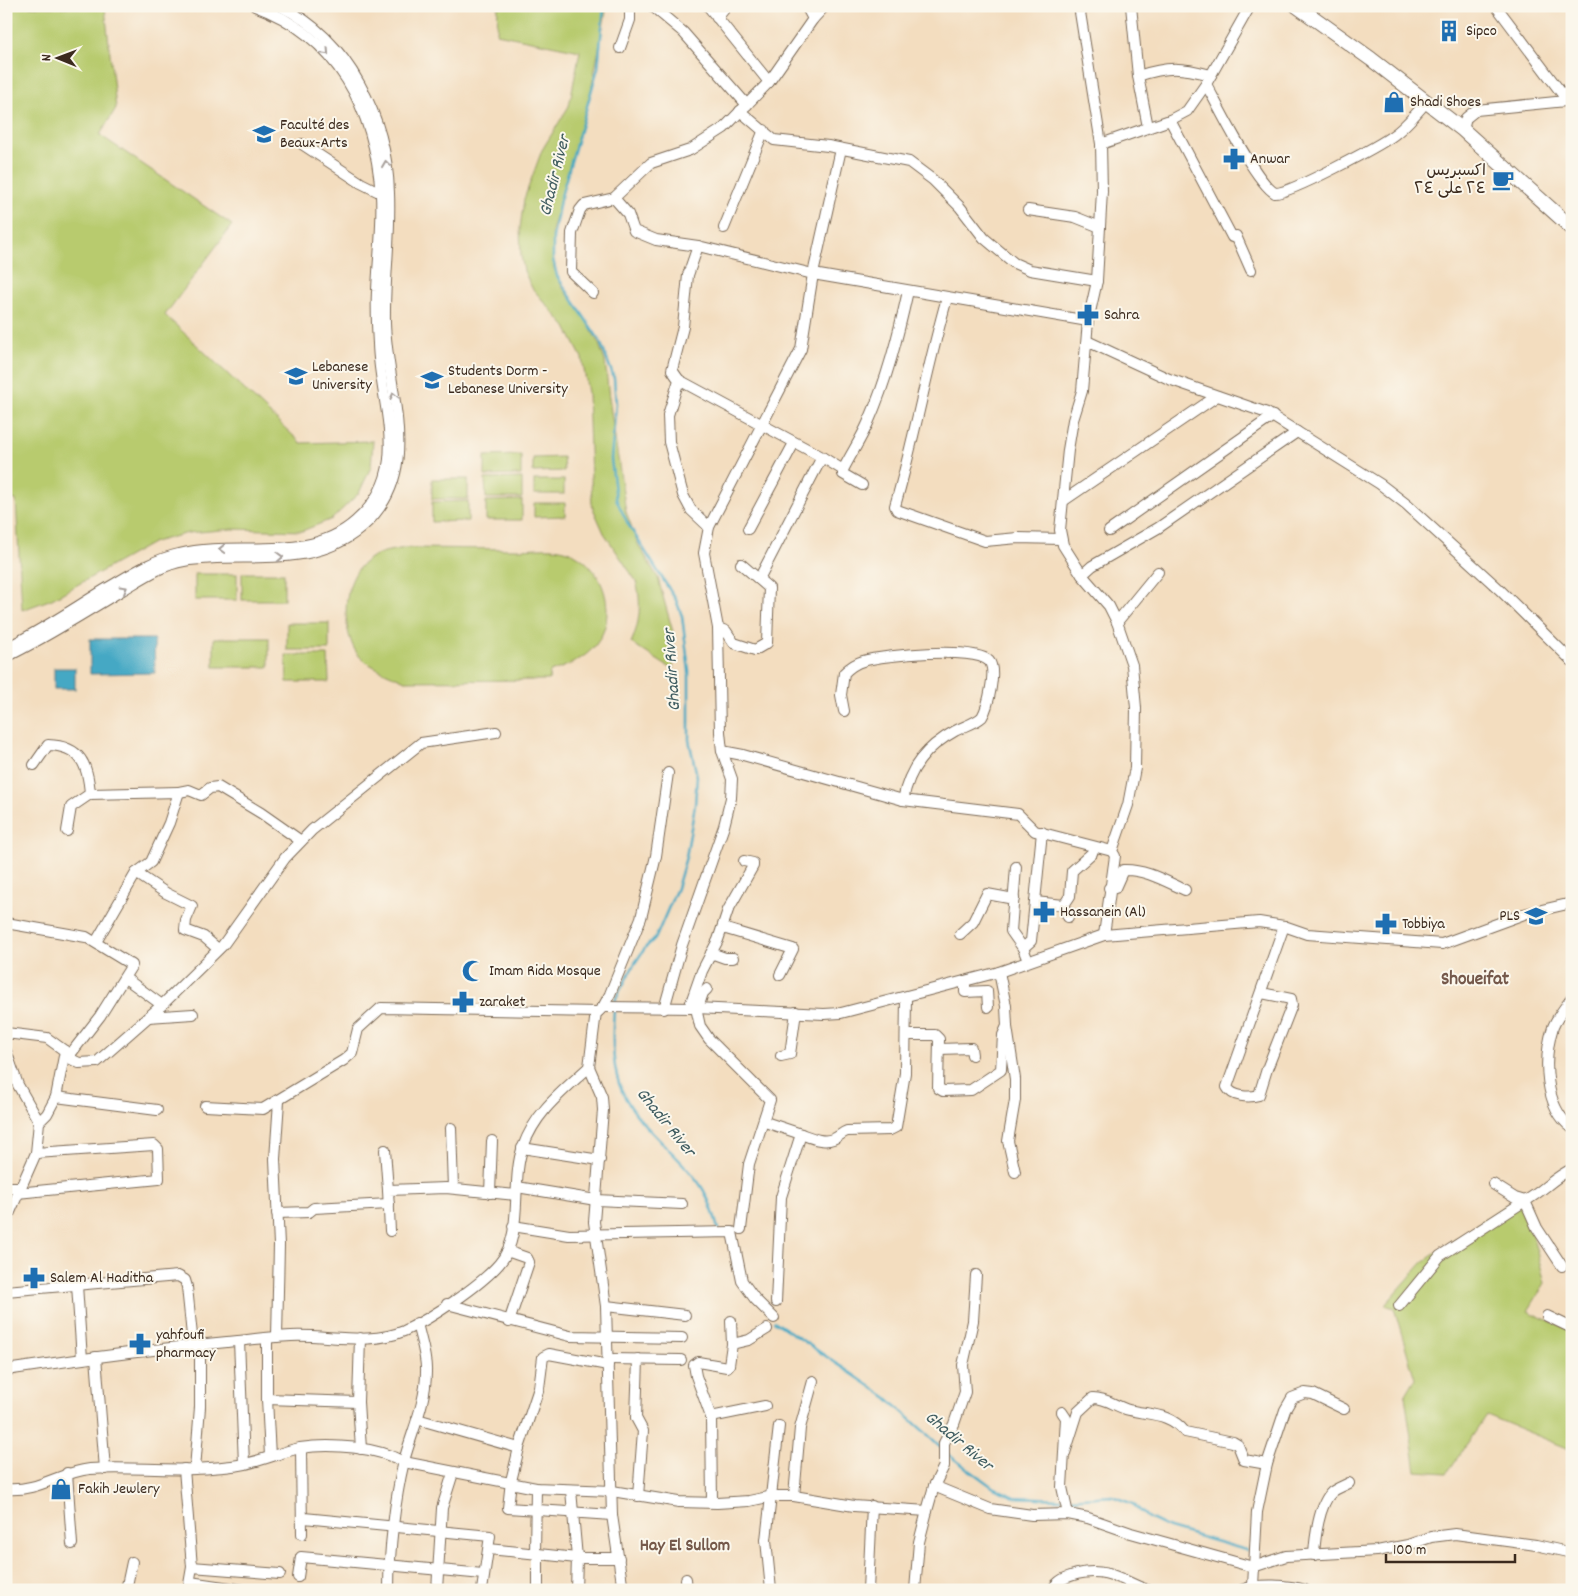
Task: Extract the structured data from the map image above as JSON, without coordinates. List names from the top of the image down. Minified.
{"districts":["Shoueifat","Hay El Sullom"],"water":["Ghadir River"],"places":{"building":["Sipco"],"shop":["Shadi Shoes","Fakih Jewlery"],"school or university":["Faculté des Beaux-Arts","Lebanese University","Students Dorm - Lebanese University","PLS"],"pharmacy":["Anwar","Sahra","Hassanein (Al)","Tobbiya","zaraket","Salem Al Haditha","yahfoufi pharmacy"],"cafe":["اكسبريس ٢٤ على ٢٤"],"mosque":["Imam Rida Mosque"]},"scale_bar":"100 m","north":"left"}
